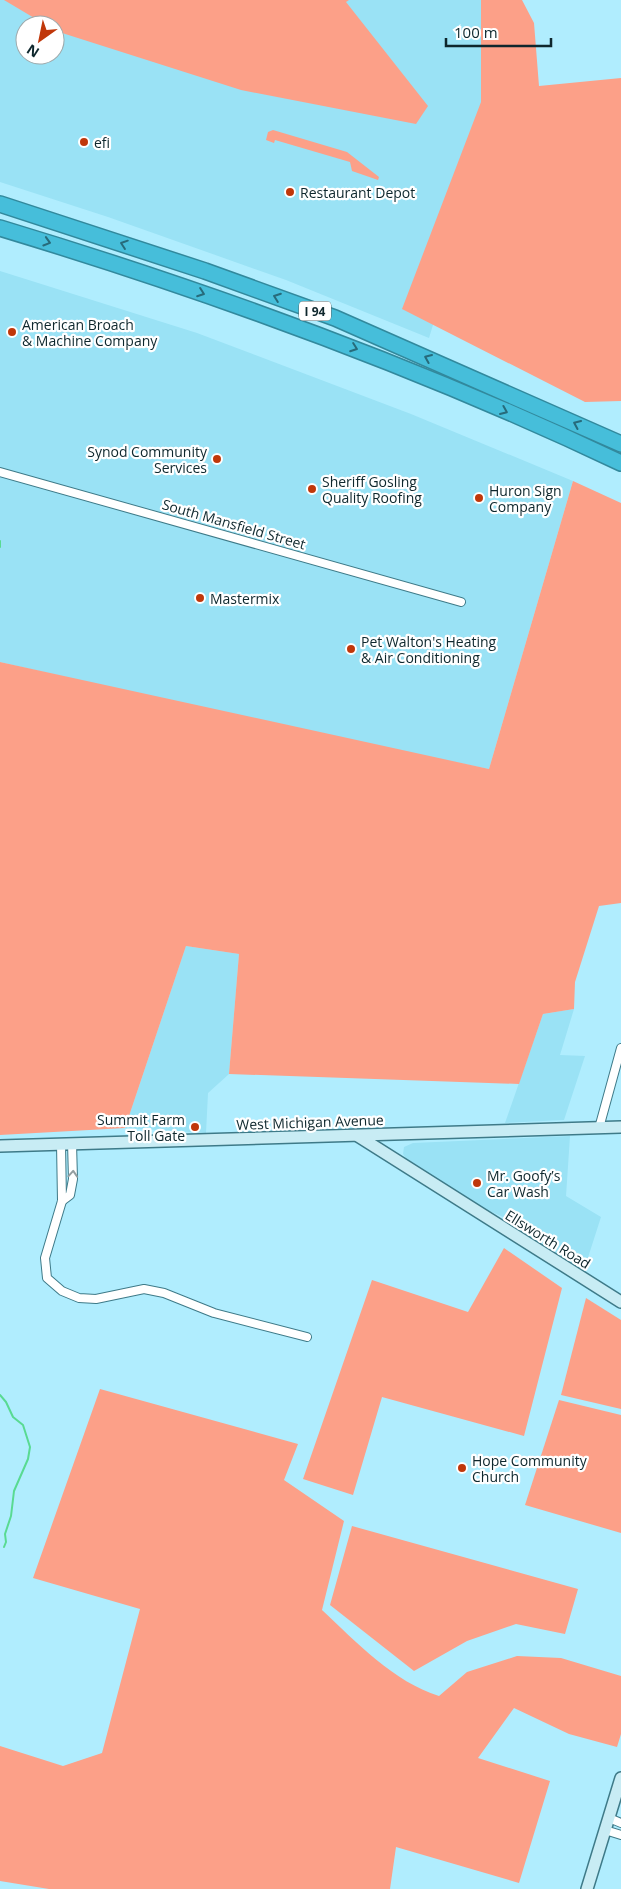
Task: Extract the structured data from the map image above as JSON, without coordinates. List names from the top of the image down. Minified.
{"streets":{"highway":["I 94"],"main road":["West Michigan Avenue","Ellsworth Road"],"street":["South Mansfield Street"]},"crossings":[["West Michigan Avenue","Ellsworth Road"]],"places":["efi","Restaurant Depot","American Broach & Machine Company","Synod Community Services","Sheriff Gosling Quality Roofing","Huron Sign Company","Mastermix","Pet Walton's Heating & Air Conditioning","Summit Farm Toll Gate","Mr. Goofy’s Car Wash","Hope Community Church"],"scale_bar":"100 m","north":"bottom left"}
